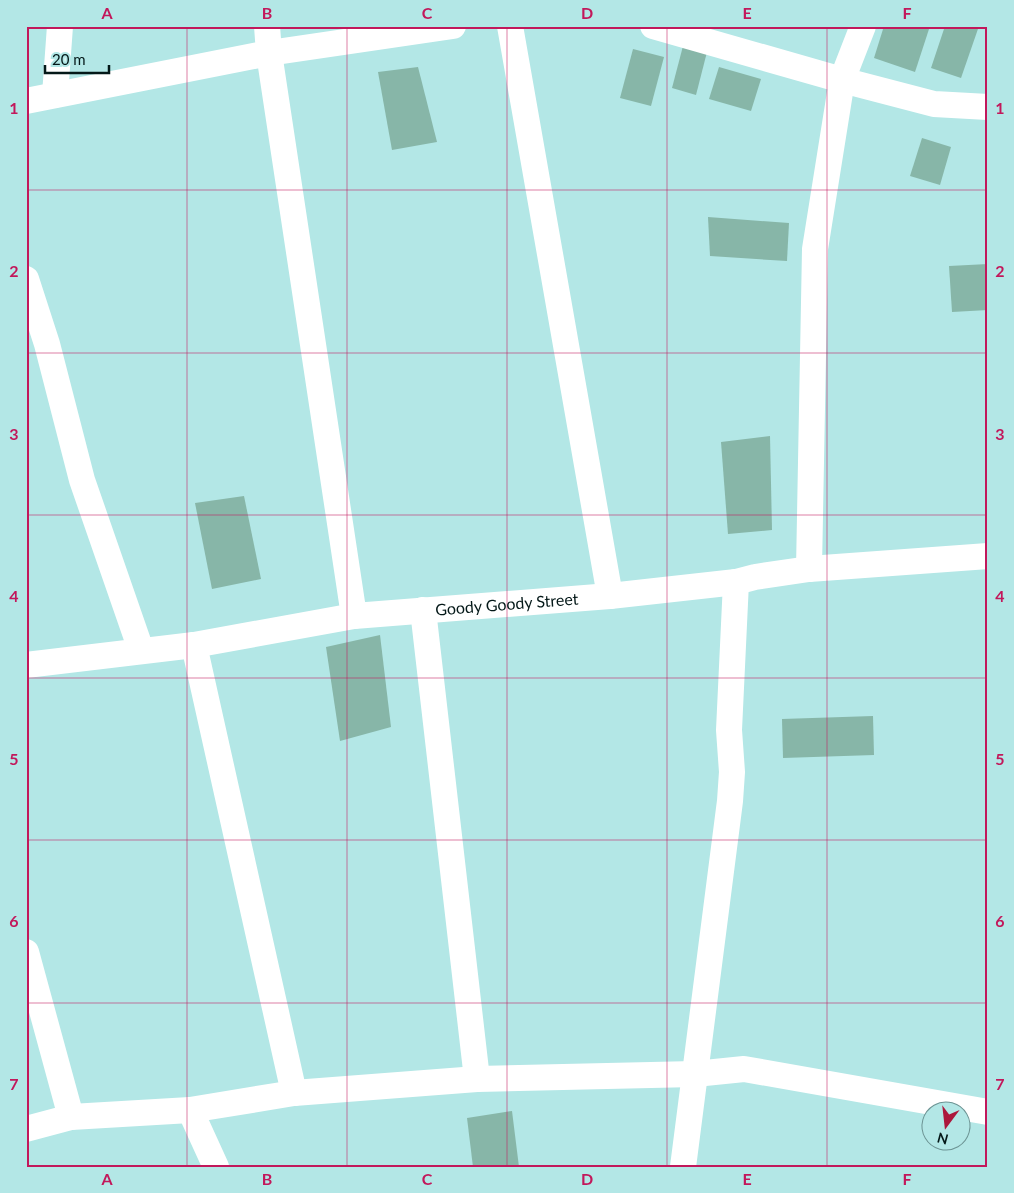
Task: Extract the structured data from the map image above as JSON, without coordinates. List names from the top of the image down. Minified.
{"streets":{"street":["Goody Goody Street"]},"scale_bar":"20 m","north":"bottom","grid":{"columns":["A","B","C","D","E","F"],"rows":["1","2","3","4","5","6","7"]}}
